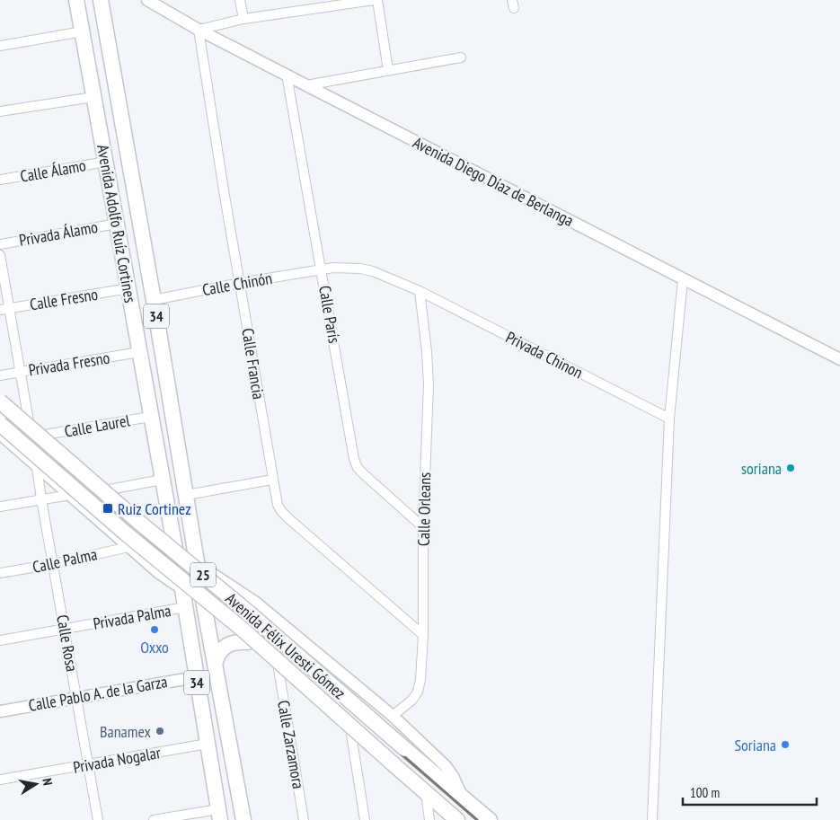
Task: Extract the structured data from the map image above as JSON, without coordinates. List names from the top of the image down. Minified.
{"streets":{"main road":["Avenida Adolfo Ruíz Cortines","34","25","Avenida Félix Uresti Gómez"],"street":["Calle Álamo","Avenida Diego Díaz de Berlanga","Privada Álamo","Calle Chinón","Calle Fresno","Calle París","Privada Chinon","Privada Fresno","Calle Francia","Calle Laurel","Calle Orleans","Calle Palma","Privada Palma","Calle Rosa","Calle Pablo A. de la Garza","Calle Zarzamora","Privada Nogalar"]},"crossings":[["Calle Álamo","Avenida Adolfo Ruíz Cortines"],["Avenida Diego Díaz de Berlanga","Calle París"],["Avenida Diego Díaz de Berlanga","Calle Francia"],["Avenida Adolfo Ruíz Cortines","Privada Álamo"],["Avenida Adolfo Ruíz Cortines","Calle Chinón"],["Avenida Adolfo Ruíz Cortines","Calle Fresno"],["Avenida Adolfo Ruíz Cortines","Privada Fresno"],["Avenida Adolfo Ruíz Cortines","Calle Laurel"],["Avenida Adolfo Ruíz Cortines","Privada Palma"],["Avenida Adolfo Ruíz Cortines","Calle Pablo A. de la Garza"],["Avenida Adolfo Ruíz Cortines","Privada Nogalar"],["Calle Chinón","Calle París"],["Calle Chinón","Privada Chinon"],["Calle Chinón","Calle Francia"],["Calle Chinón","Calle Orleans"],["Calle París","Calle Orleans"],["Privada Chinon","Calle Orleans"],["Calle Francia","Calle Orleans"],["Calle Palma","Calle Rosa"],["Privada Palma","Calle Rosa"],["Calle Rosa","Calle Pablo A. de la Garza"],["Calle Rosa","Privada Nogalar"]],"places":{"other":["soriana","Oxxo","Banamex","Soriana"],"transit":["Ruiz Cortinez"]},"scale_bar":"100 m","north":"right"}
